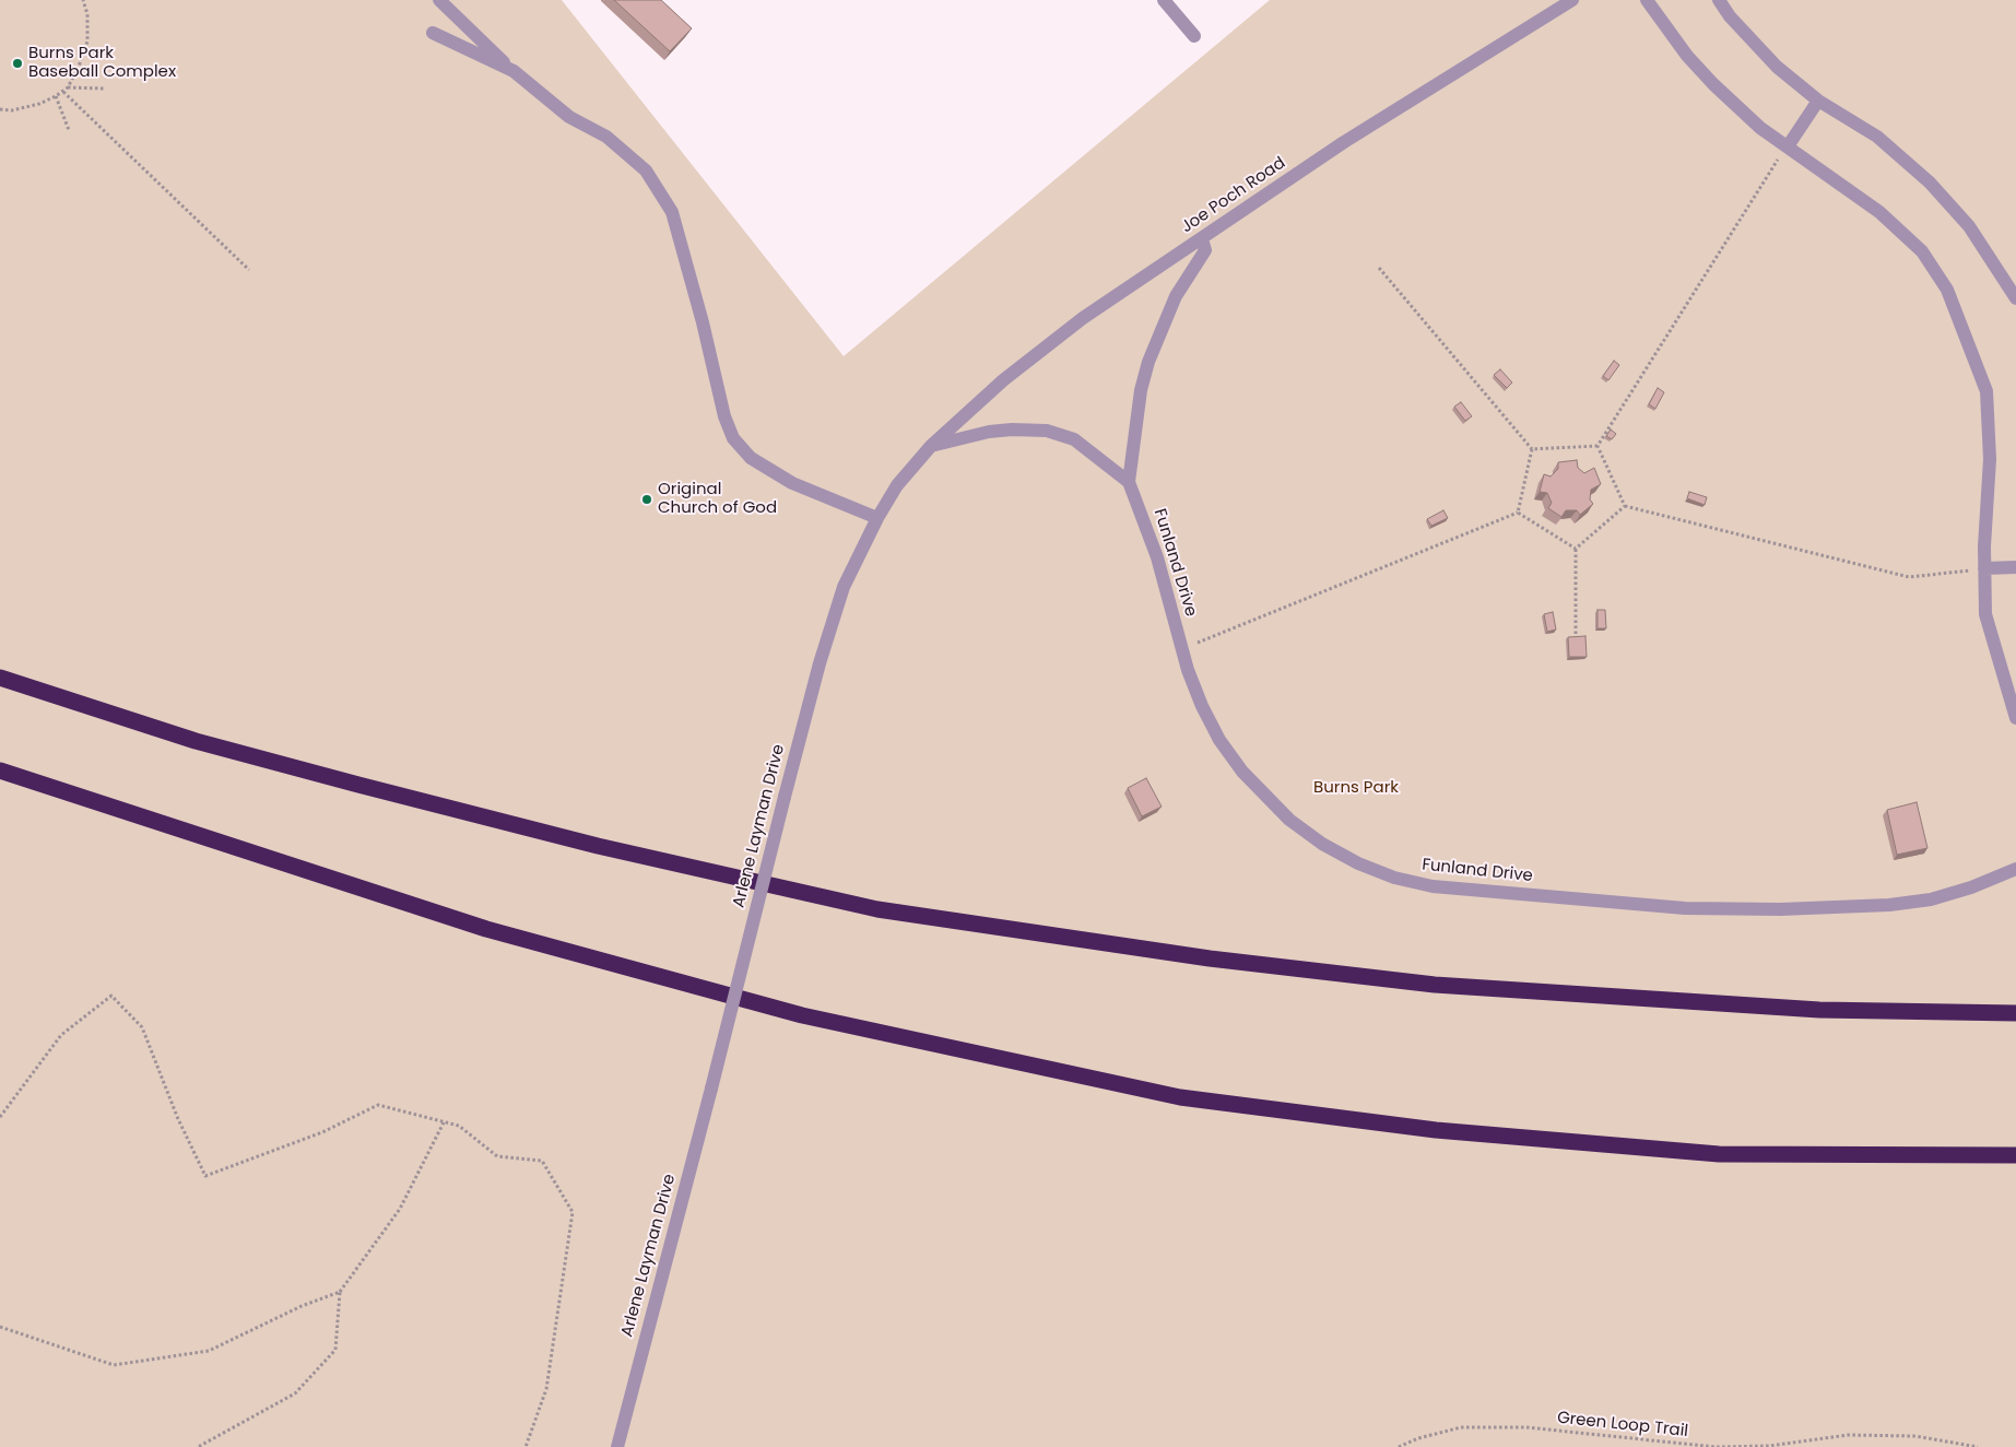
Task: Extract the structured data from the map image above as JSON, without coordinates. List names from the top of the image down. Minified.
{"streets":{"street":["Joe Poch Road","Funland Drive","Arlene Layman Drive"],"path":["Green Loop Trail"]},"crossings":[["Joe Poch Road","Funland Drive"],["Joe Poch Road","Arlene Layman Drive"]],"parks":["Burns Park"],"places":["Burns Park Baseball Complex","Original Church of God"]}
